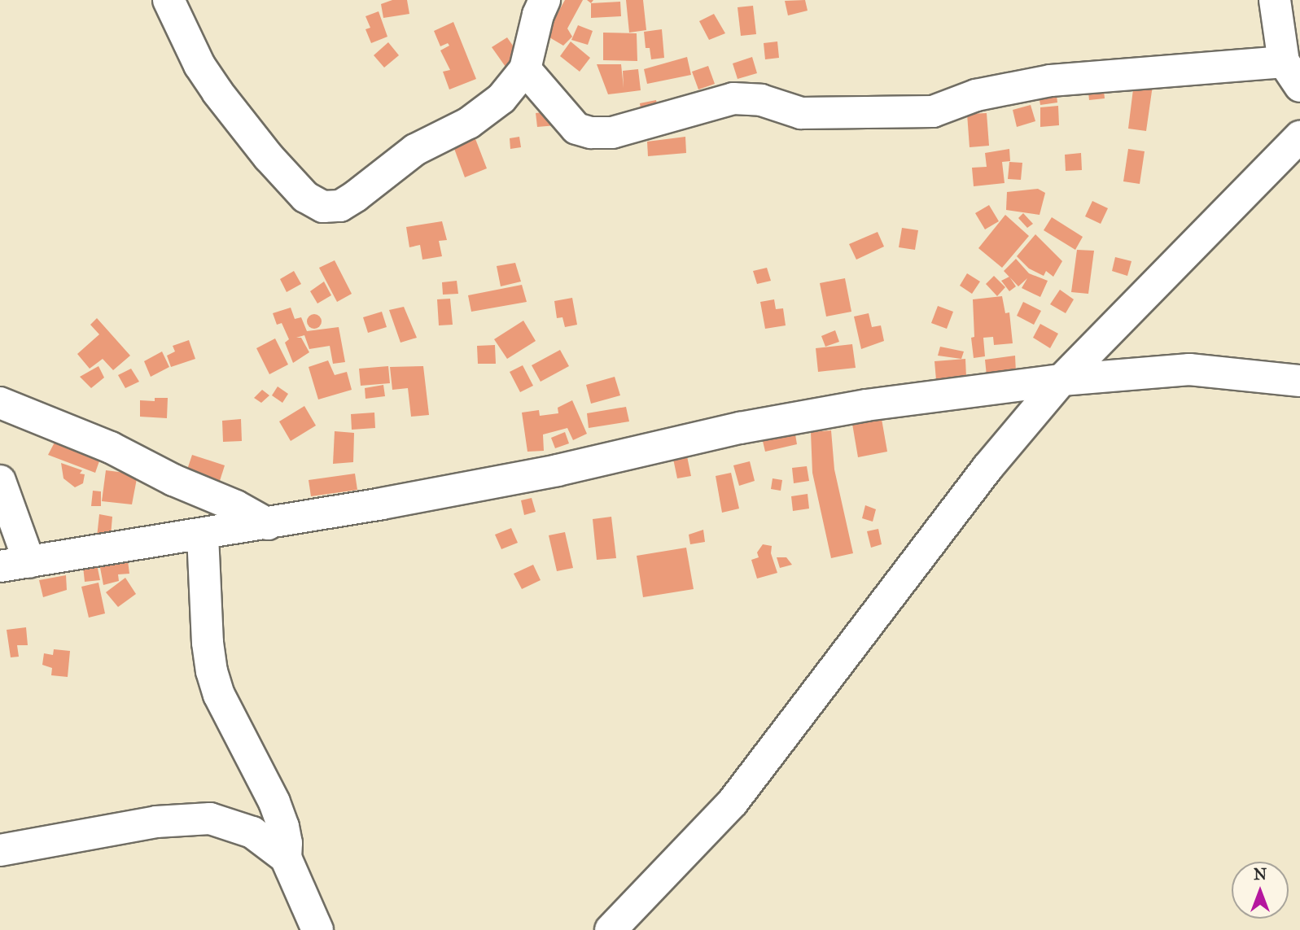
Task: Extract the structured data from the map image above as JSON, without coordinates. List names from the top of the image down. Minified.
{"north":"top"}
